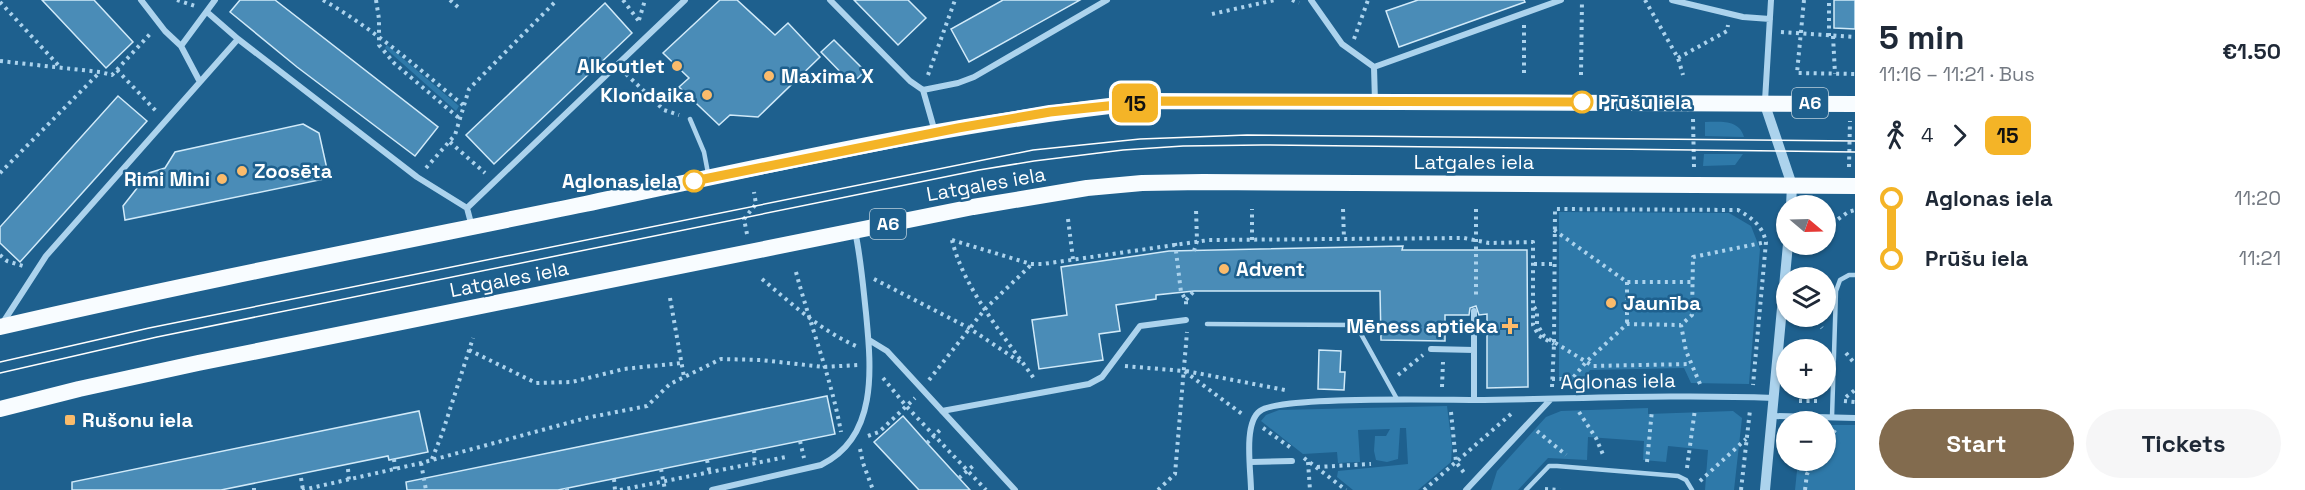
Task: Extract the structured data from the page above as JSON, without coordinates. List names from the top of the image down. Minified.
{"streets":{"highway":["A6","Latgales iela"],"street":["Aglonas iela"]},"places":{"other":["Alkoutlet","Maxima X","Klondaika","Prūšu iela","Zoosēta","Rimi Mini","Aglonas iela","Advent","Jaunība"],"health":["Mēness aptieka"],"transit":["Rušonu iela"]},"lines":["bus line 15"],"north":"right","page":{"on_map":"15","heading":["5 min","11:16 – 11:21 · Bus","€1.50"],"legs":["4","15"],"list":[{"name":"Aglonas iela","value":"11:20"},{"name":"Prūšu iela","value":"11:21"}],"map_buttons":["+","−"],"buttons":["Start","Tickets"]}}
